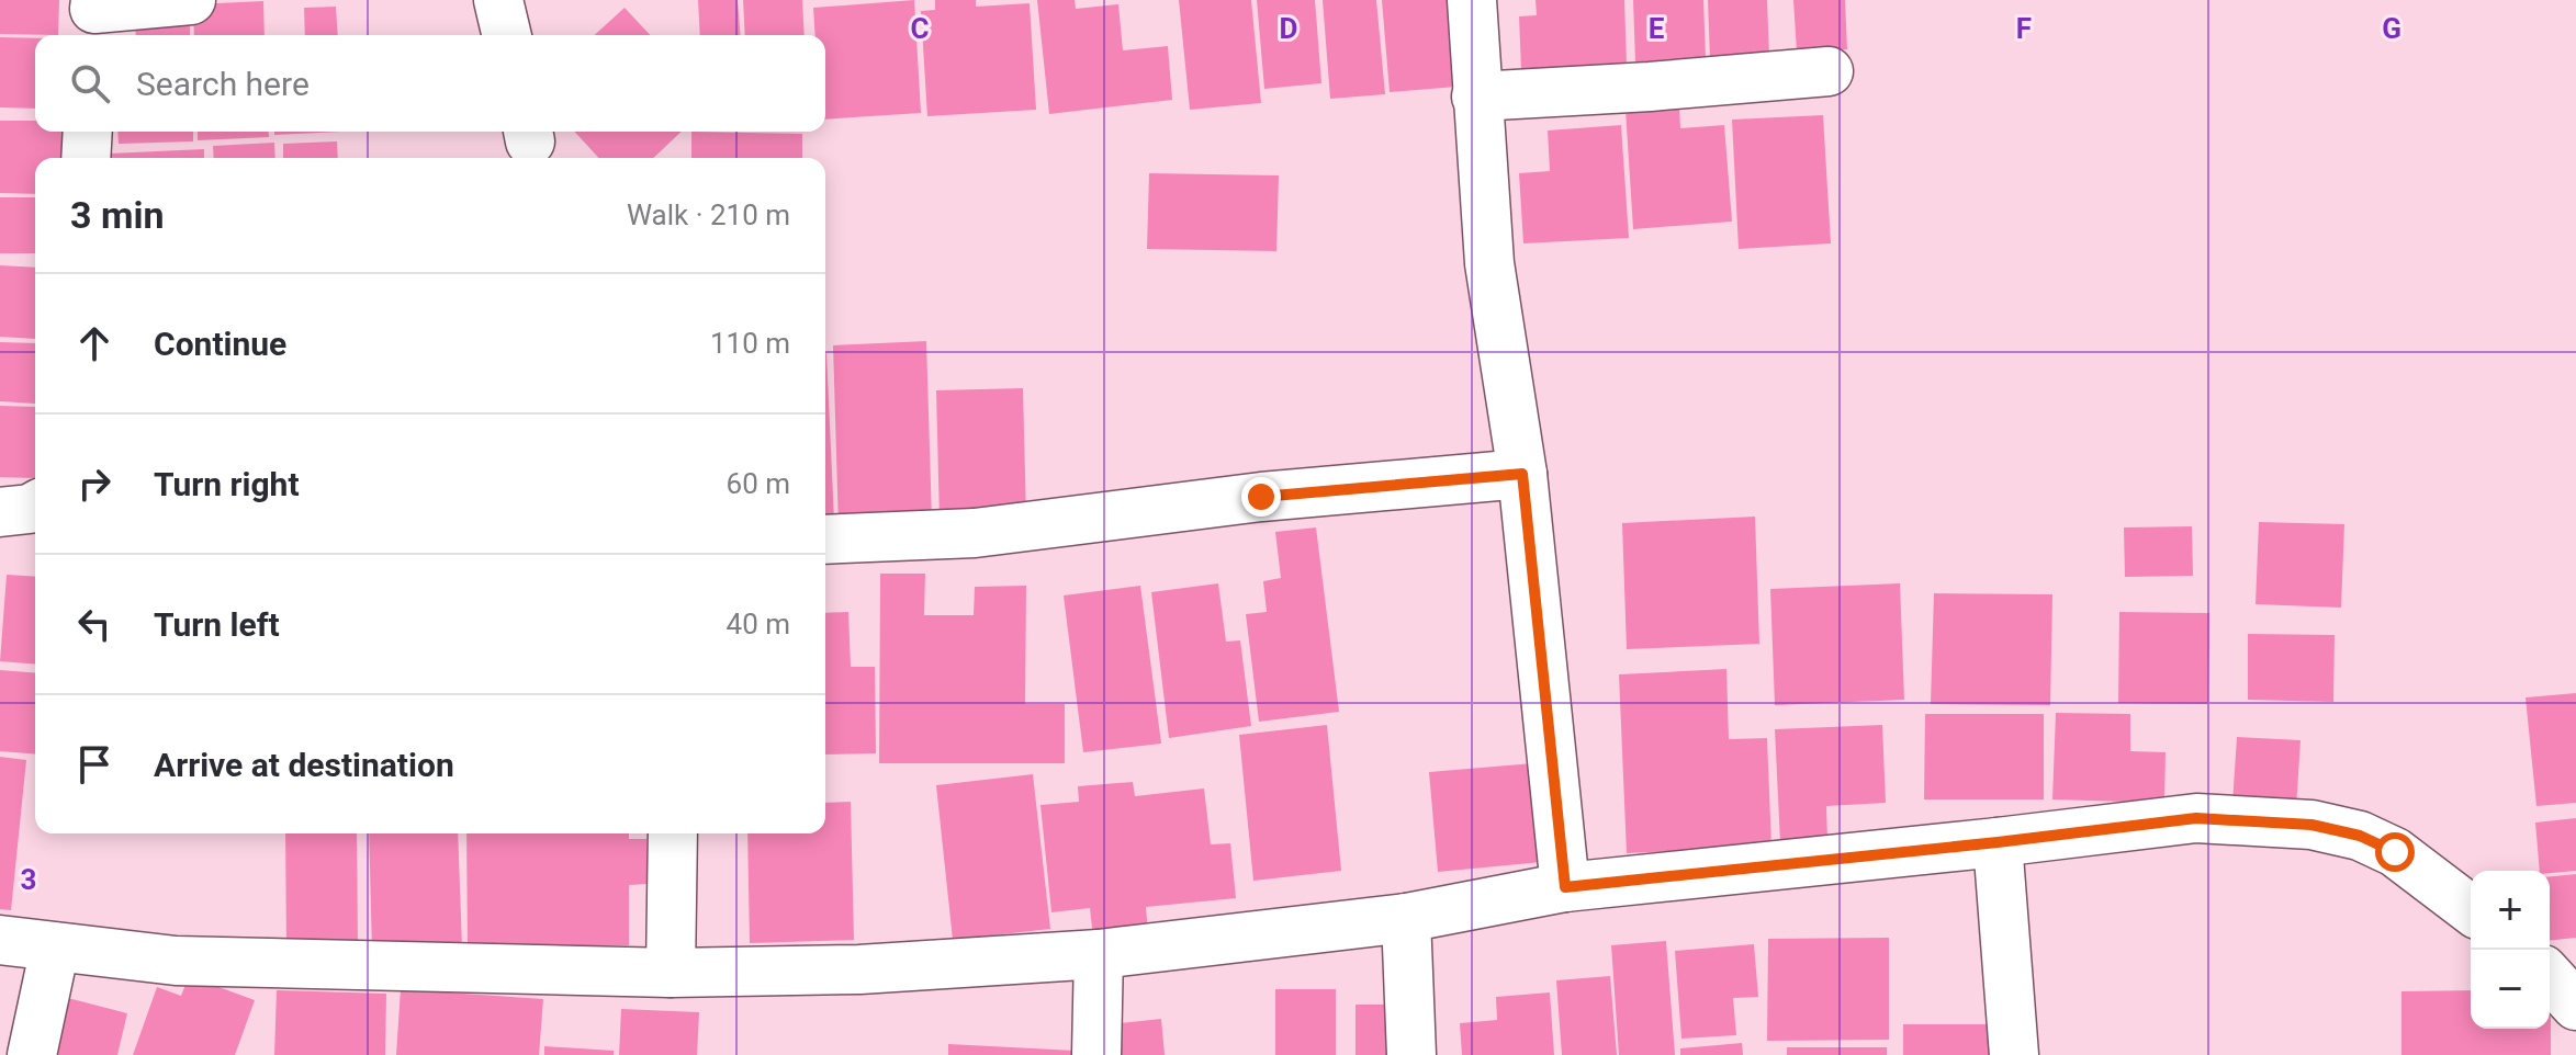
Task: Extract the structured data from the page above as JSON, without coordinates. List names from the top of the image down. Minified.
{"page":{"search":"Search here","heading":["3 min","Walk · 210 m"],"list":[["Continue","110 m"],["Turn right","60 m"],["Turn left","40 m"],"Arrive at destination"],"map_buttons":["+","−"]},"grid":{"columns":["C","D","E","F","G"],"rows":["3"]}}
